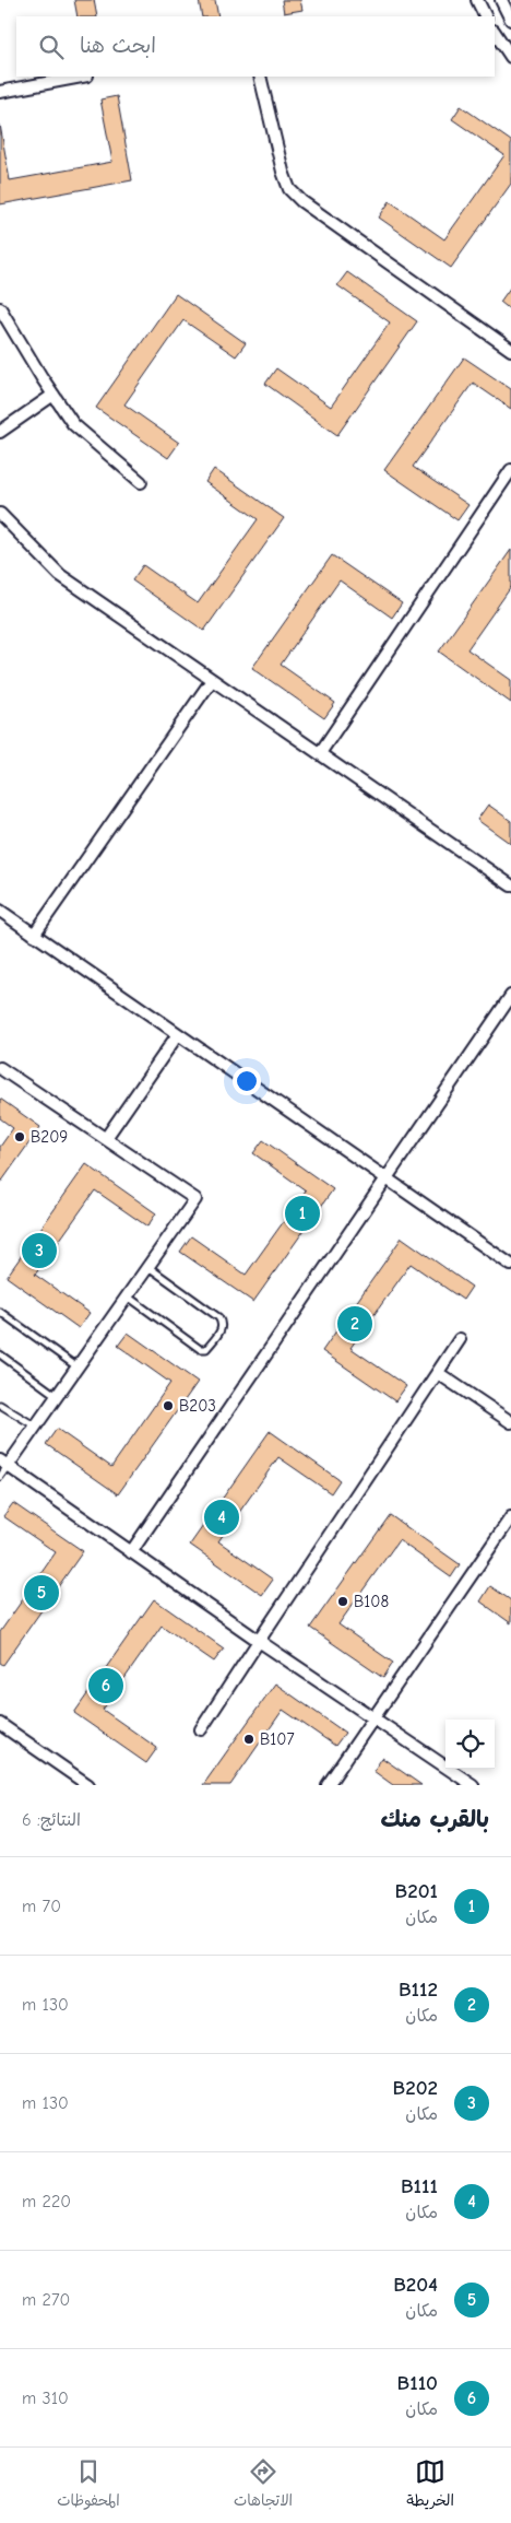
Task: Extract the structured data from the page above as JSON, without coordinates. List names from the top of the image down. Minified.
{"places":["B209","B203","B108","B107"],"page":{"search":"ابحث هنا","pins":["1","3","2","4","5","6"],"heading":["بالقرب منك","النتائج: 6"],"list":[{"mark":"1","name":"B201","note":"مكان","value":"70 m"},{"mark":"2","name":"B112","note":"مكان","value":"130 m"},{"mark":"3","name":"B202","note":"مكان","value":"130 m"},{"mark":"4","name":"B111","note":"مكان","value":"220 m"},{"mark":"5","name":"B204","note":"مكان","value":"270 m"},{"mark":"6","name":"B110","note":"مكان","value":"310 m"}],"nav":["الخريطة","الاتجاهات","المحفوظات"]}}
